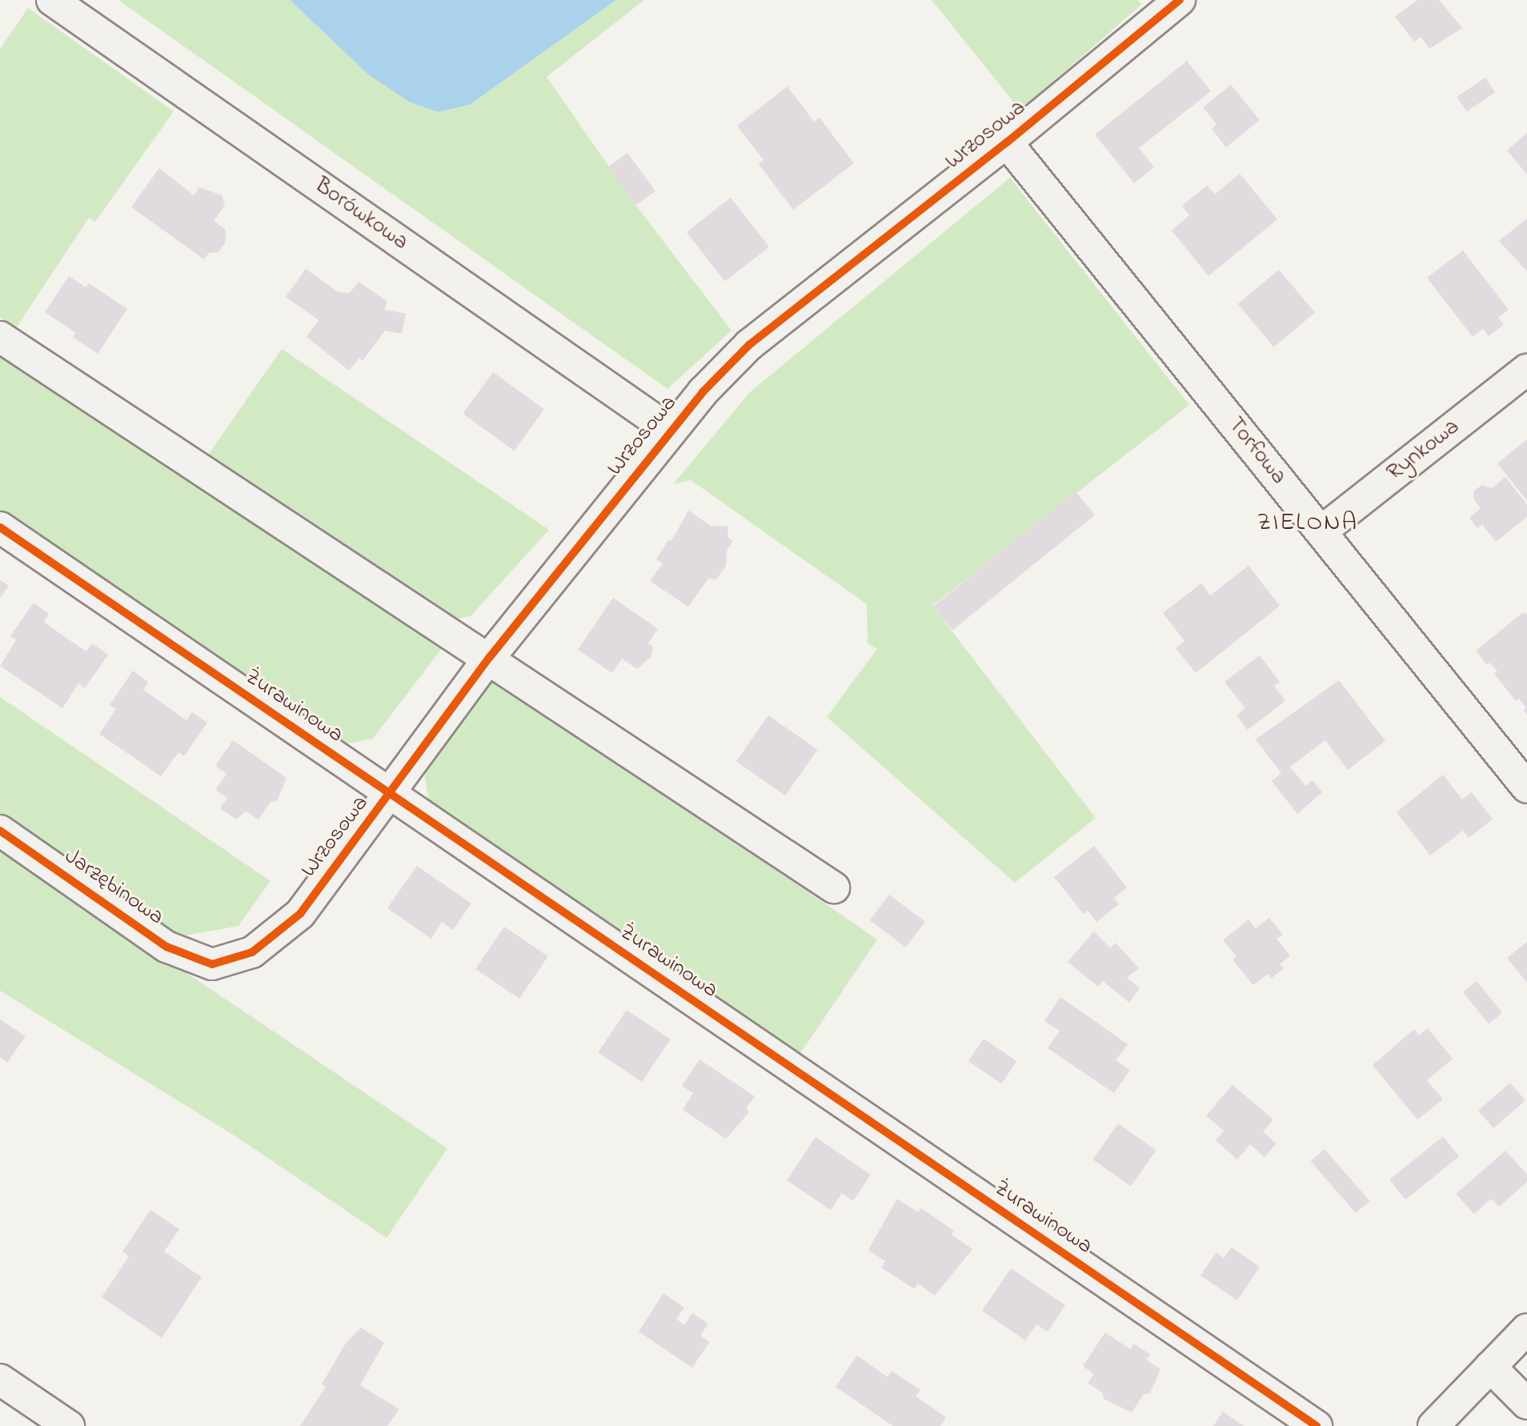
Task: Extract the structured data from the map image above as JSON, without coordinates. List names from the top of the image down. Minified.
{"streets":{"street":["Wrzosowa","Borówkowa","Rynkowa","Torfowa","Żurawinowa","Jarzębinowa"]},"crossings":[["Wrzosowa","Borówkowa"],["Wrzosowa","Torfowa"],["Wrzosowa","Żurawinowa"],["Wrzosowa","Jarzębinowa"],["Rynkowa","Torfowa"]],"districts":["ZIELONA"]}
